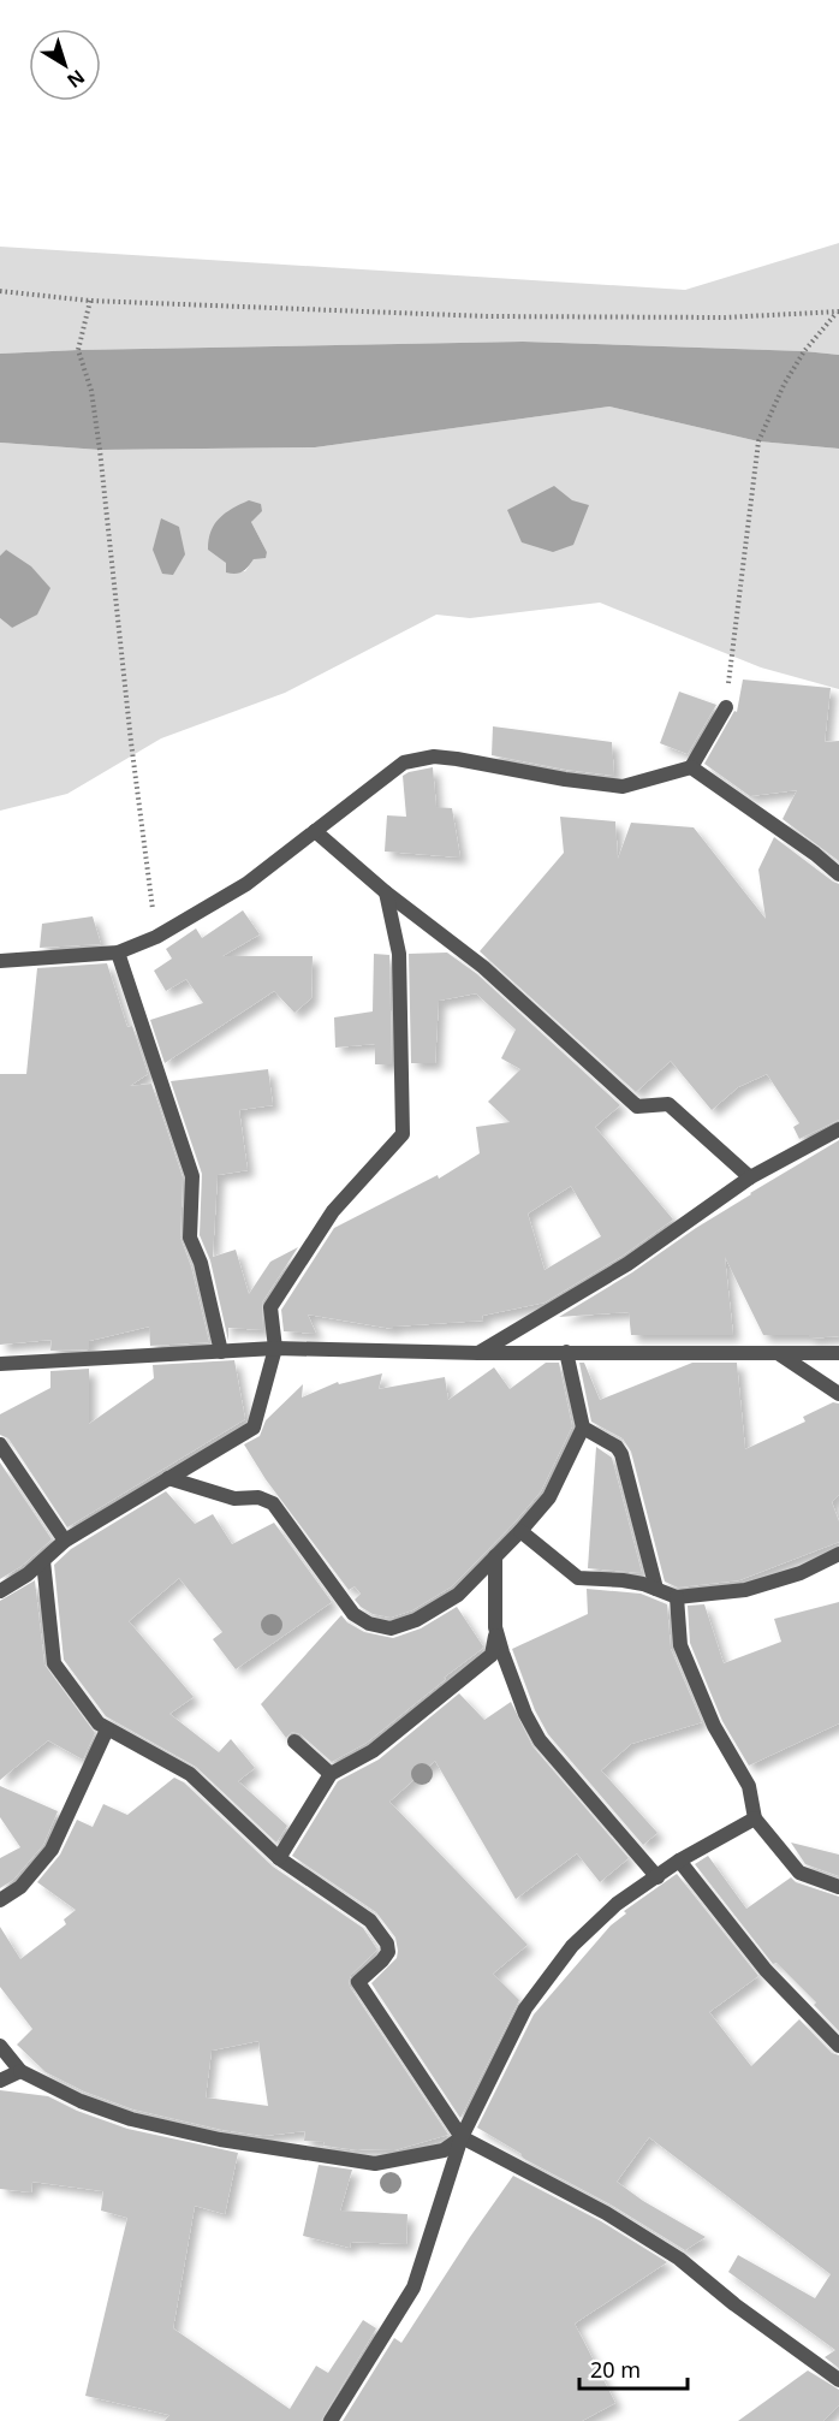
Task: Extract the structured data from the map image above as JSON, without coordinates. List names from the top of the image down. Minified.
{"scale_bar":"20 m","north":"bottom right"}
